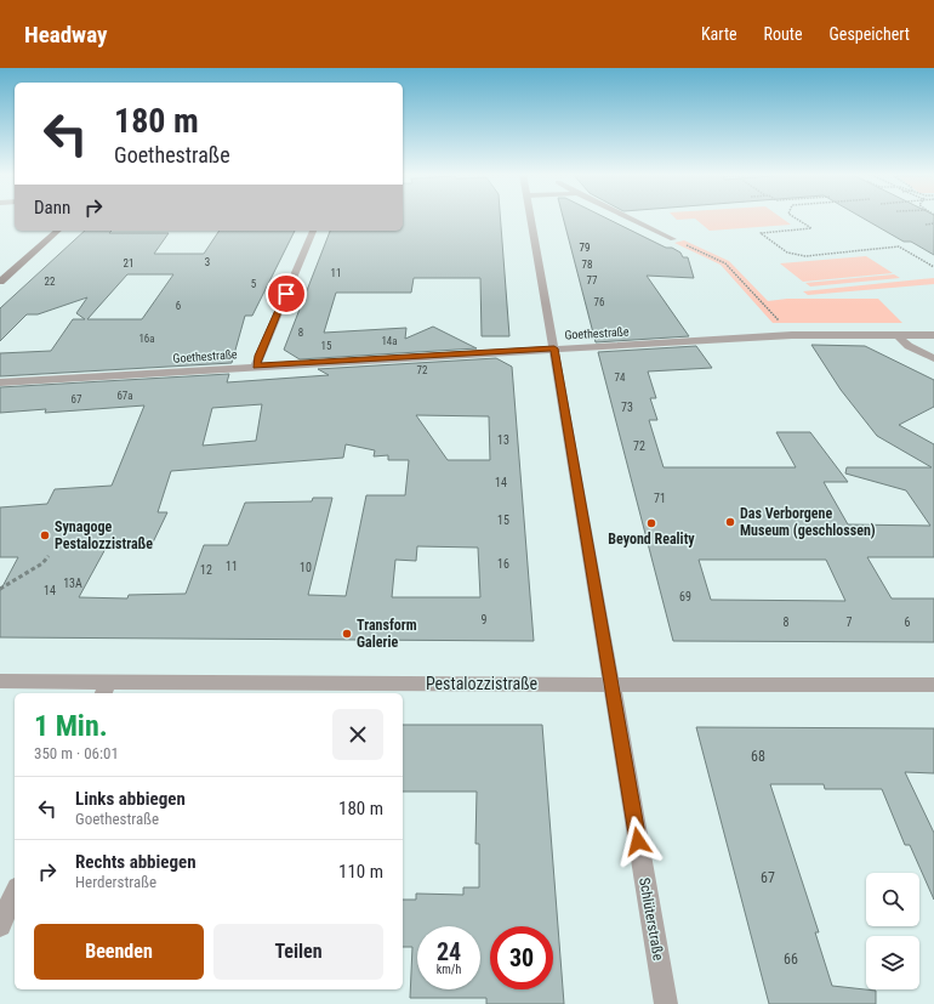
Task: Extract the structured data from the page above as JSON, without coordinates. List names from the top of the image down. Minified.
{"streets":{"street":["Goethestraße","Pestalozzistraße","Schlüterstraße"]},"crossings":[["Goethestraße","Schlüterstraße"],["Pestalozzistraße","Schlüterstraße"]],"places":["Das Verborgene Museum (geschlossen)","Beyond Reality","Synagoge Pestalozzistraße","Transform Galerie"],"house_numbers":["79","3","21","78","11","77","22","5","76","6","8","16a","14a","15","72","74","67a","67","73","13","72","14","71","15","16","11","10","12","13A","14","69","9","8","7","6","68","67","66"],"page":{"header":"Headway","nav":["Karte","Route","Gespeichert"],"turn":["180 m","Goethestraße"],"then":"Dann","heading":["1 Min.","350 m · 06:01"],"list":[{"name":"Links abbiegen","note":"Goethestraße","value":"180 m"},{"name":"Rechts abbiegen","note":"Herderstraße","value":"110 m"}],"buttons":["Beenden","Teilen"],"speed":"24 km/h","limit":"30"}}
